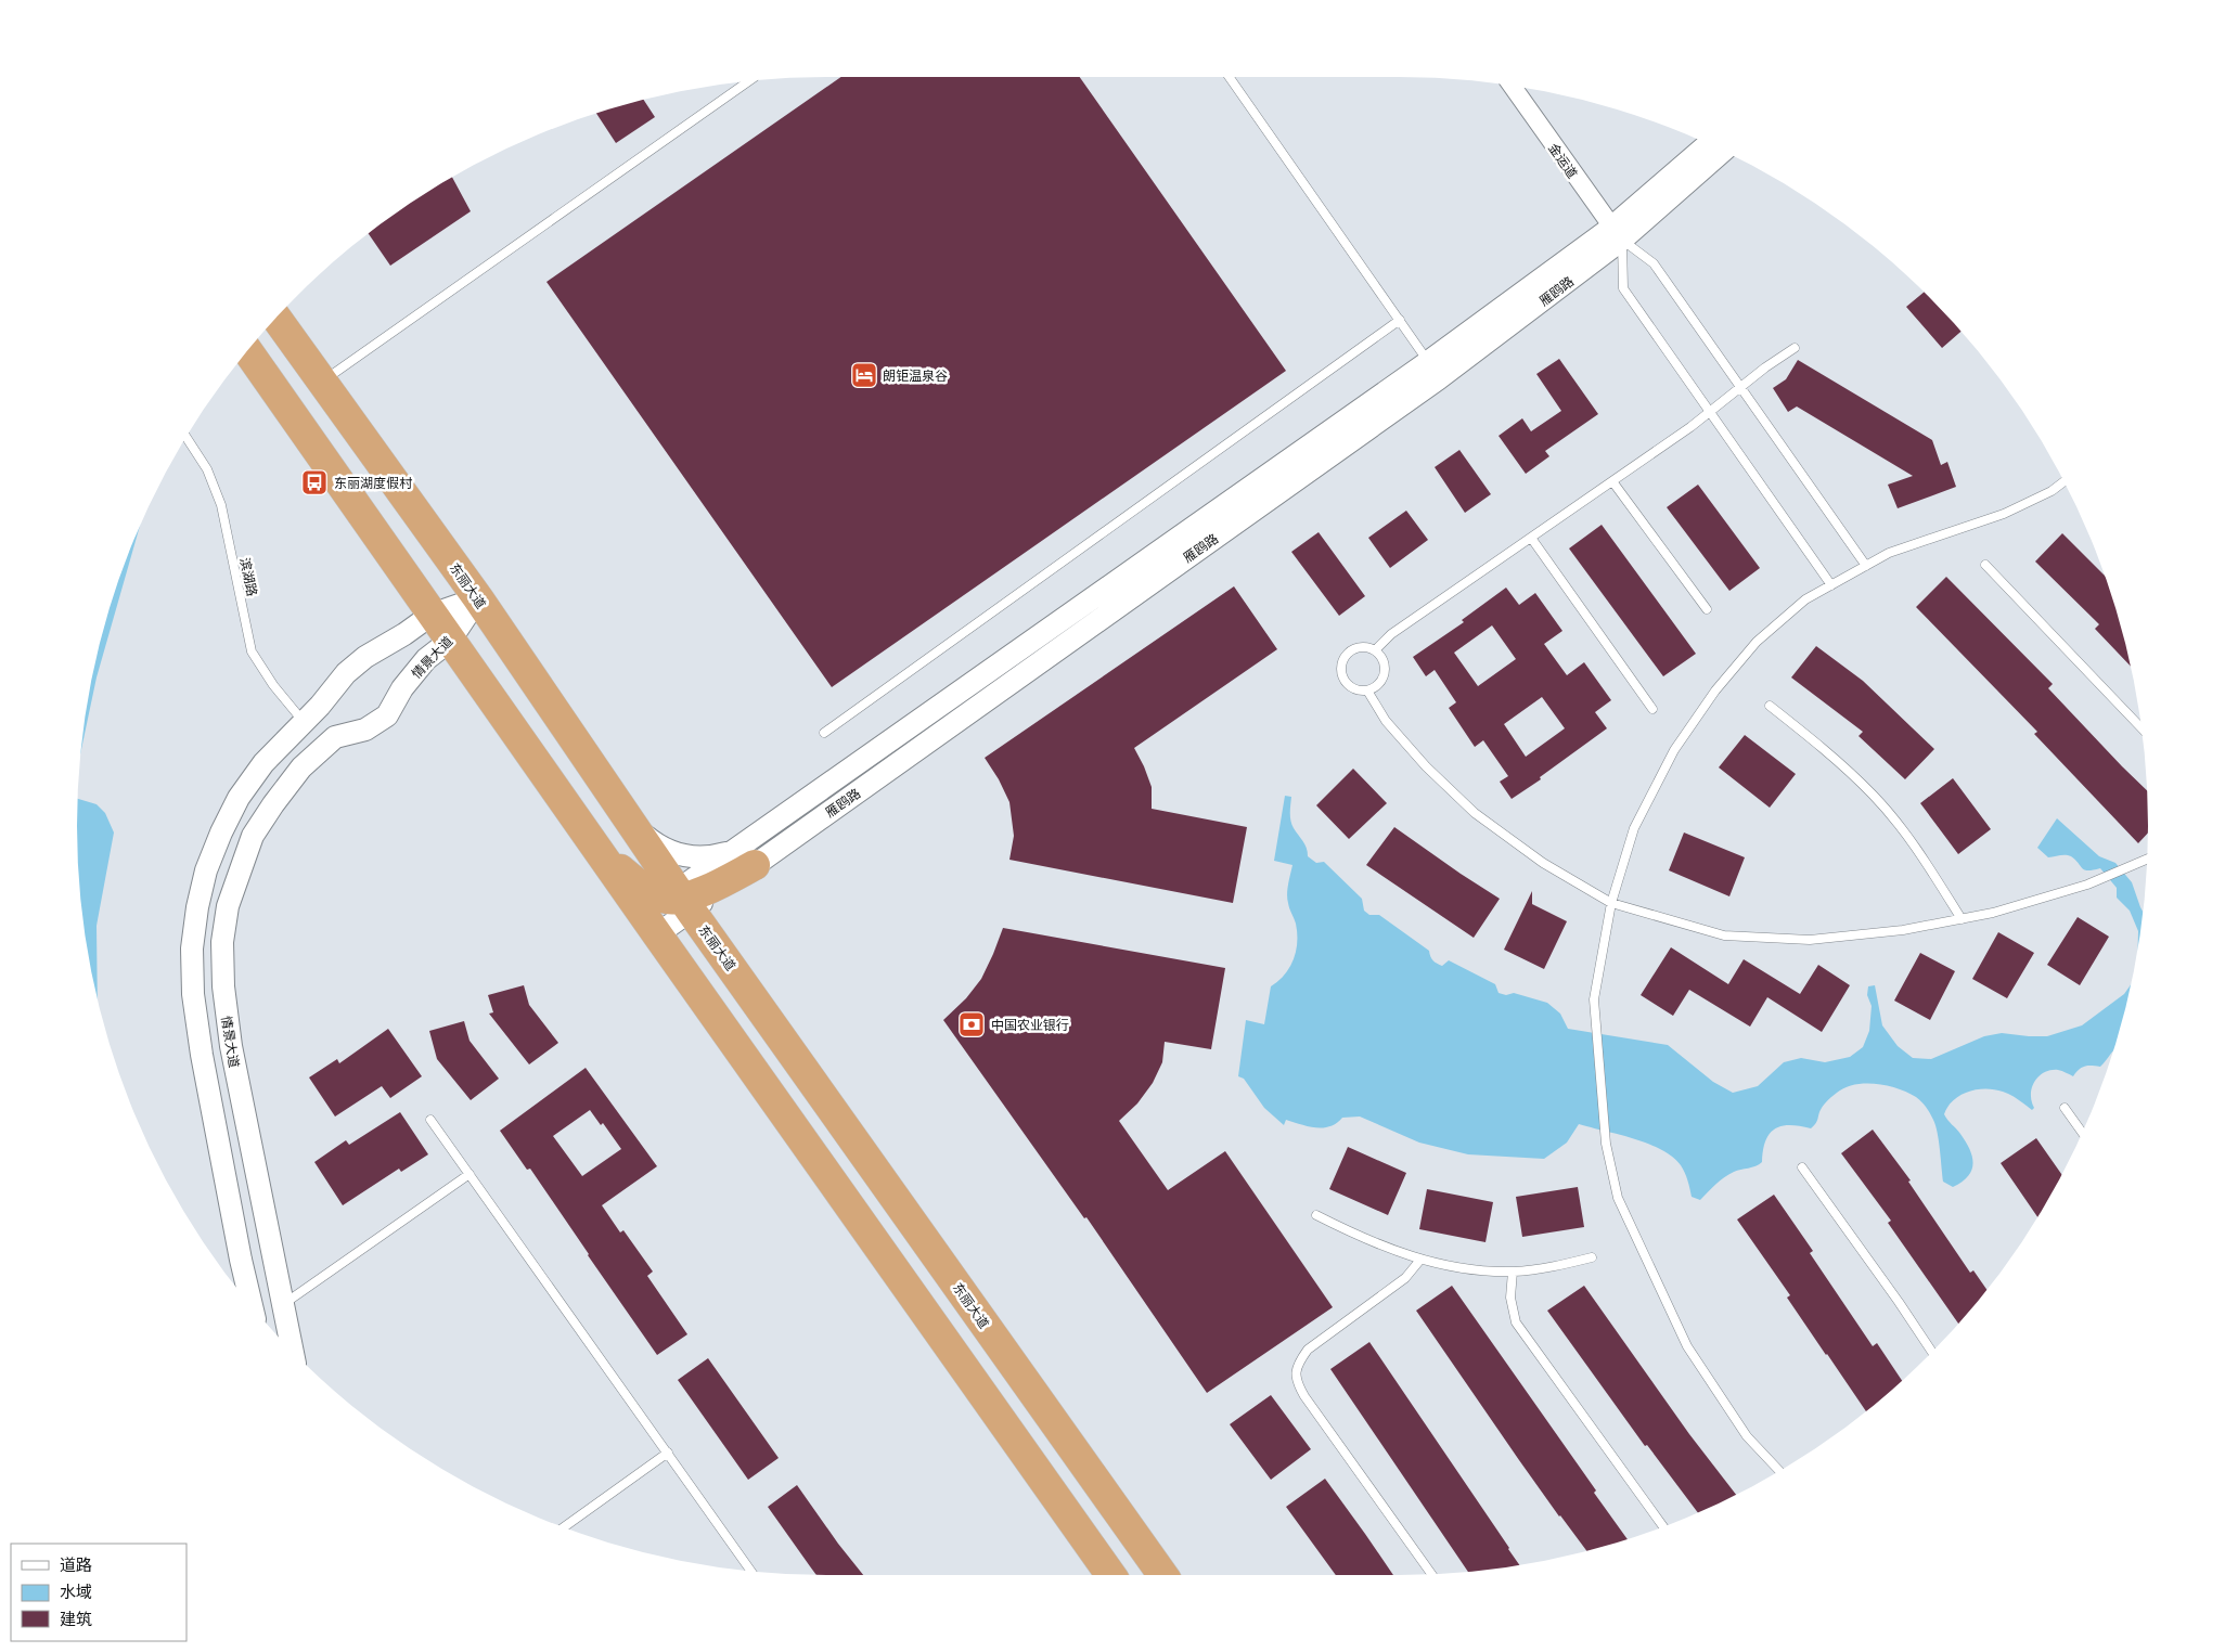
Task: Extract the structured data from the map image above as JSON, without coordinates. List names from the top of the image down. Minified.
{"streets":{"highway":["东丽大道"],"street":["金运道","雁鸥路","情景大道"],"lane":["滨湖路"]},"crossings":[["金运道","雁鸥路"],["雁鸥路","东丽大道"],["东丽大道","情景大道"]],"places":{"hotel":["朗钜温泉谷"],"bus stop":["东丽湖度假村"],"bank":["中国农业银行"]},"legend":["道路","水域","建筑"]}
